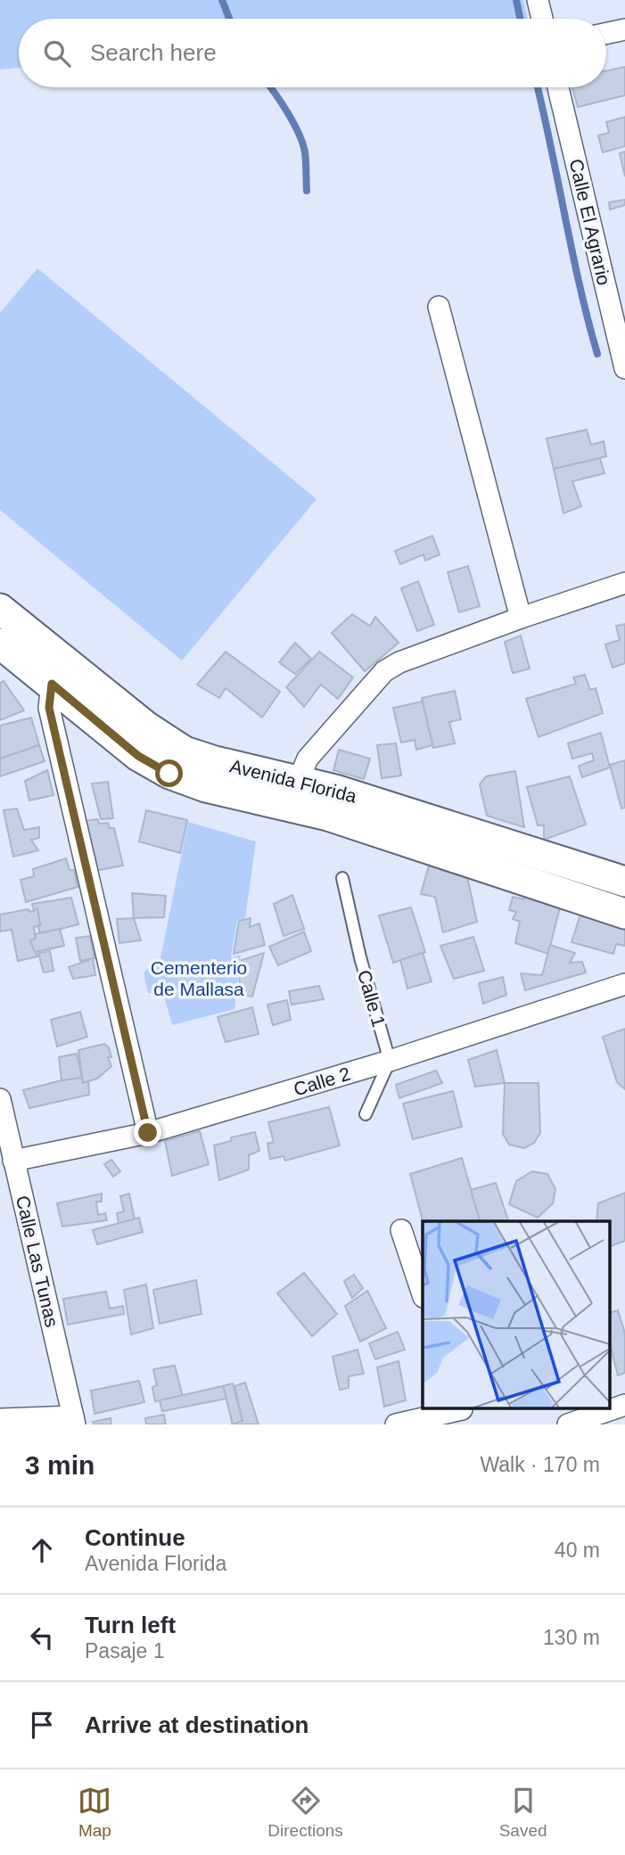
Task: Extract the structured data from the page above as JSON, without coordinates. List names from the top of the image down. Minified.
{"streets":{"main road":["Avenida Florida"],"street":["Calle El Agrario","Calle 2","Calle Las Tunas"],"lane":["Calle 1"]},"crossings":[["Calle 1","Calle 2"],["Calle 2","Calle Las Tunas"]],"parks":["Cementerio de Mallasa"],"page":{"search":"Search here","heading":["3 min","Walk · 170 m"],"list":[["Continue","Avenida Florida","40 m"],["Turn left","Pasaje 1","130 m"],"Arrive at destination"],"nav":["Map","Directions","Saved"]}}
